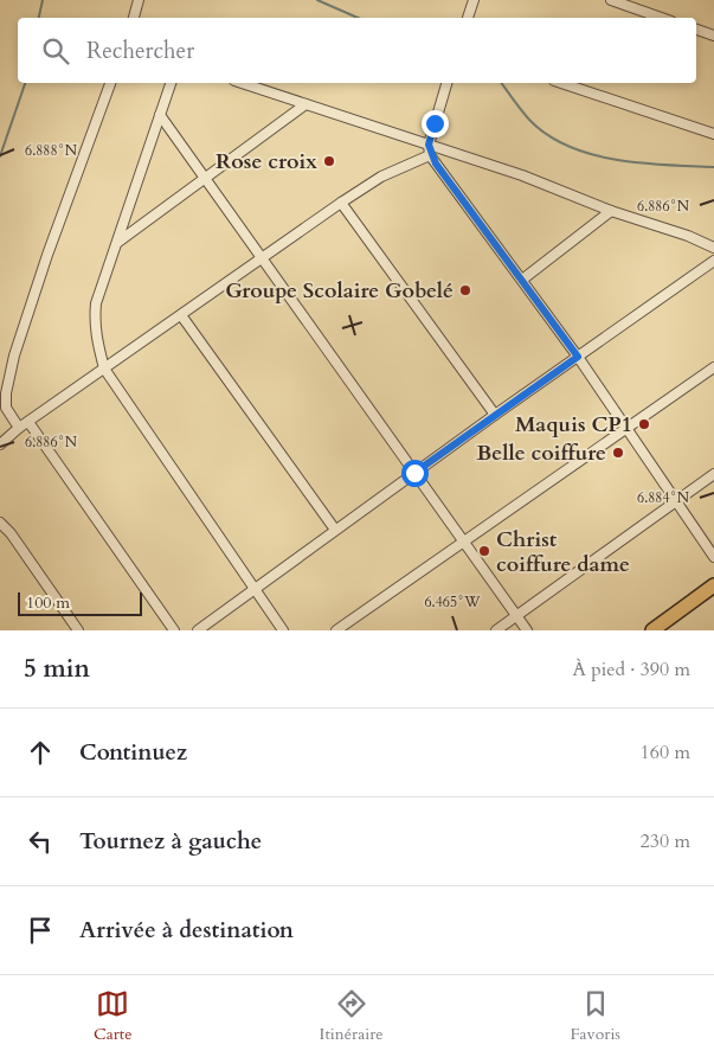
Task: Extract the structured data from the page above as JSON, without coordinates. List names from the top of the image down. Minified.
{"places":["Rose croix","Groupe Scolaire Gobelé","Maquis CP1","Belle coiffure","Christ coiffure dame"],"scale_bar":"100 m","page":{"search":"Rechercher","scale":"100 m","heading":["5 min","À pied · 390 m"],"list":[["Continuez","160 m"],["Tournez à gauche","230 m"],"Arrivée à destination"],"nav":["Carte","Itinéraire","Favoris"]},"coordinates":["6.888°N","6.886°N","6.884°N","6.465°W"]}
